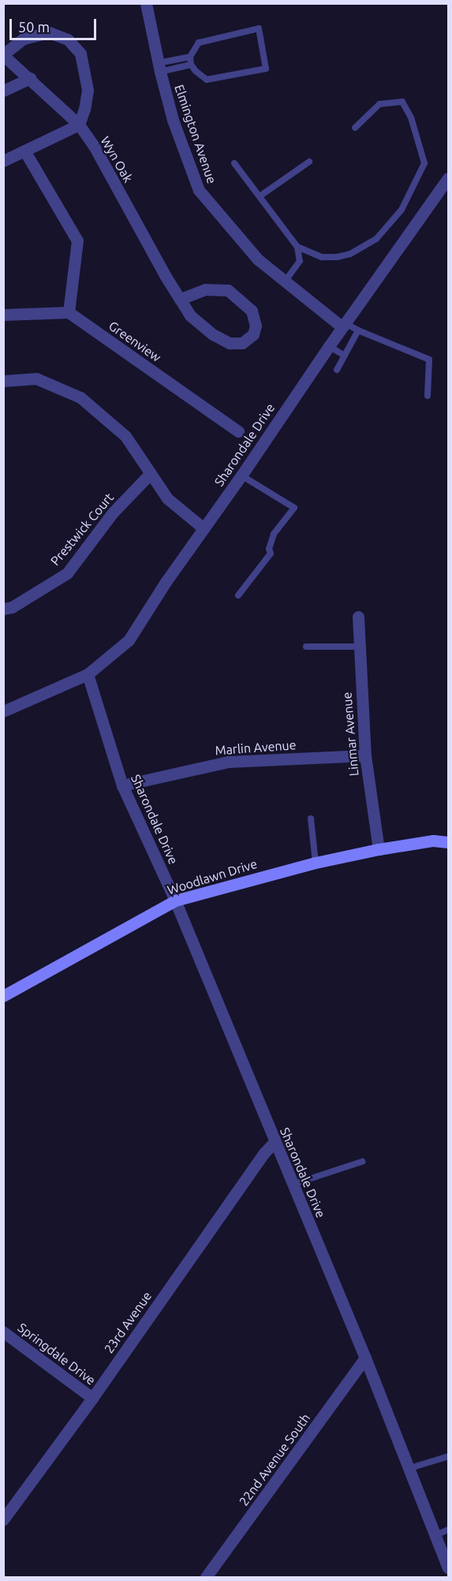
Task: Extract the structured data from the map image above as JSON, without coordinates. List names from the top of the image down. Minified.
{"streets":{"main road":["Woodlawn Drive"],"street":["Elmington Avenue","Wyn Oak","Greenview","Sharondale Drive","Prestwick Court","Linmar Avenue","Marlin Avenue","23rd Avenue","Springdale Drive","22nd Avenue South"]},"crossings":[["Elmington Avenue","Sharondale Drive"],["Sharondale Drive","Marlin Avenue"],["Sharondale Drive","Woodlawn Drive"],["Sharondale Drive","23rd Avenue"],["Sharondale Drive","22nd Avenue South"],["Linmar Avenue","Marlin Avenue"],["Linmar Avenue","Woodlawn Drive"],["23rd Avenue","Springdale Drive"]],"scale_bar":"50 m"}
